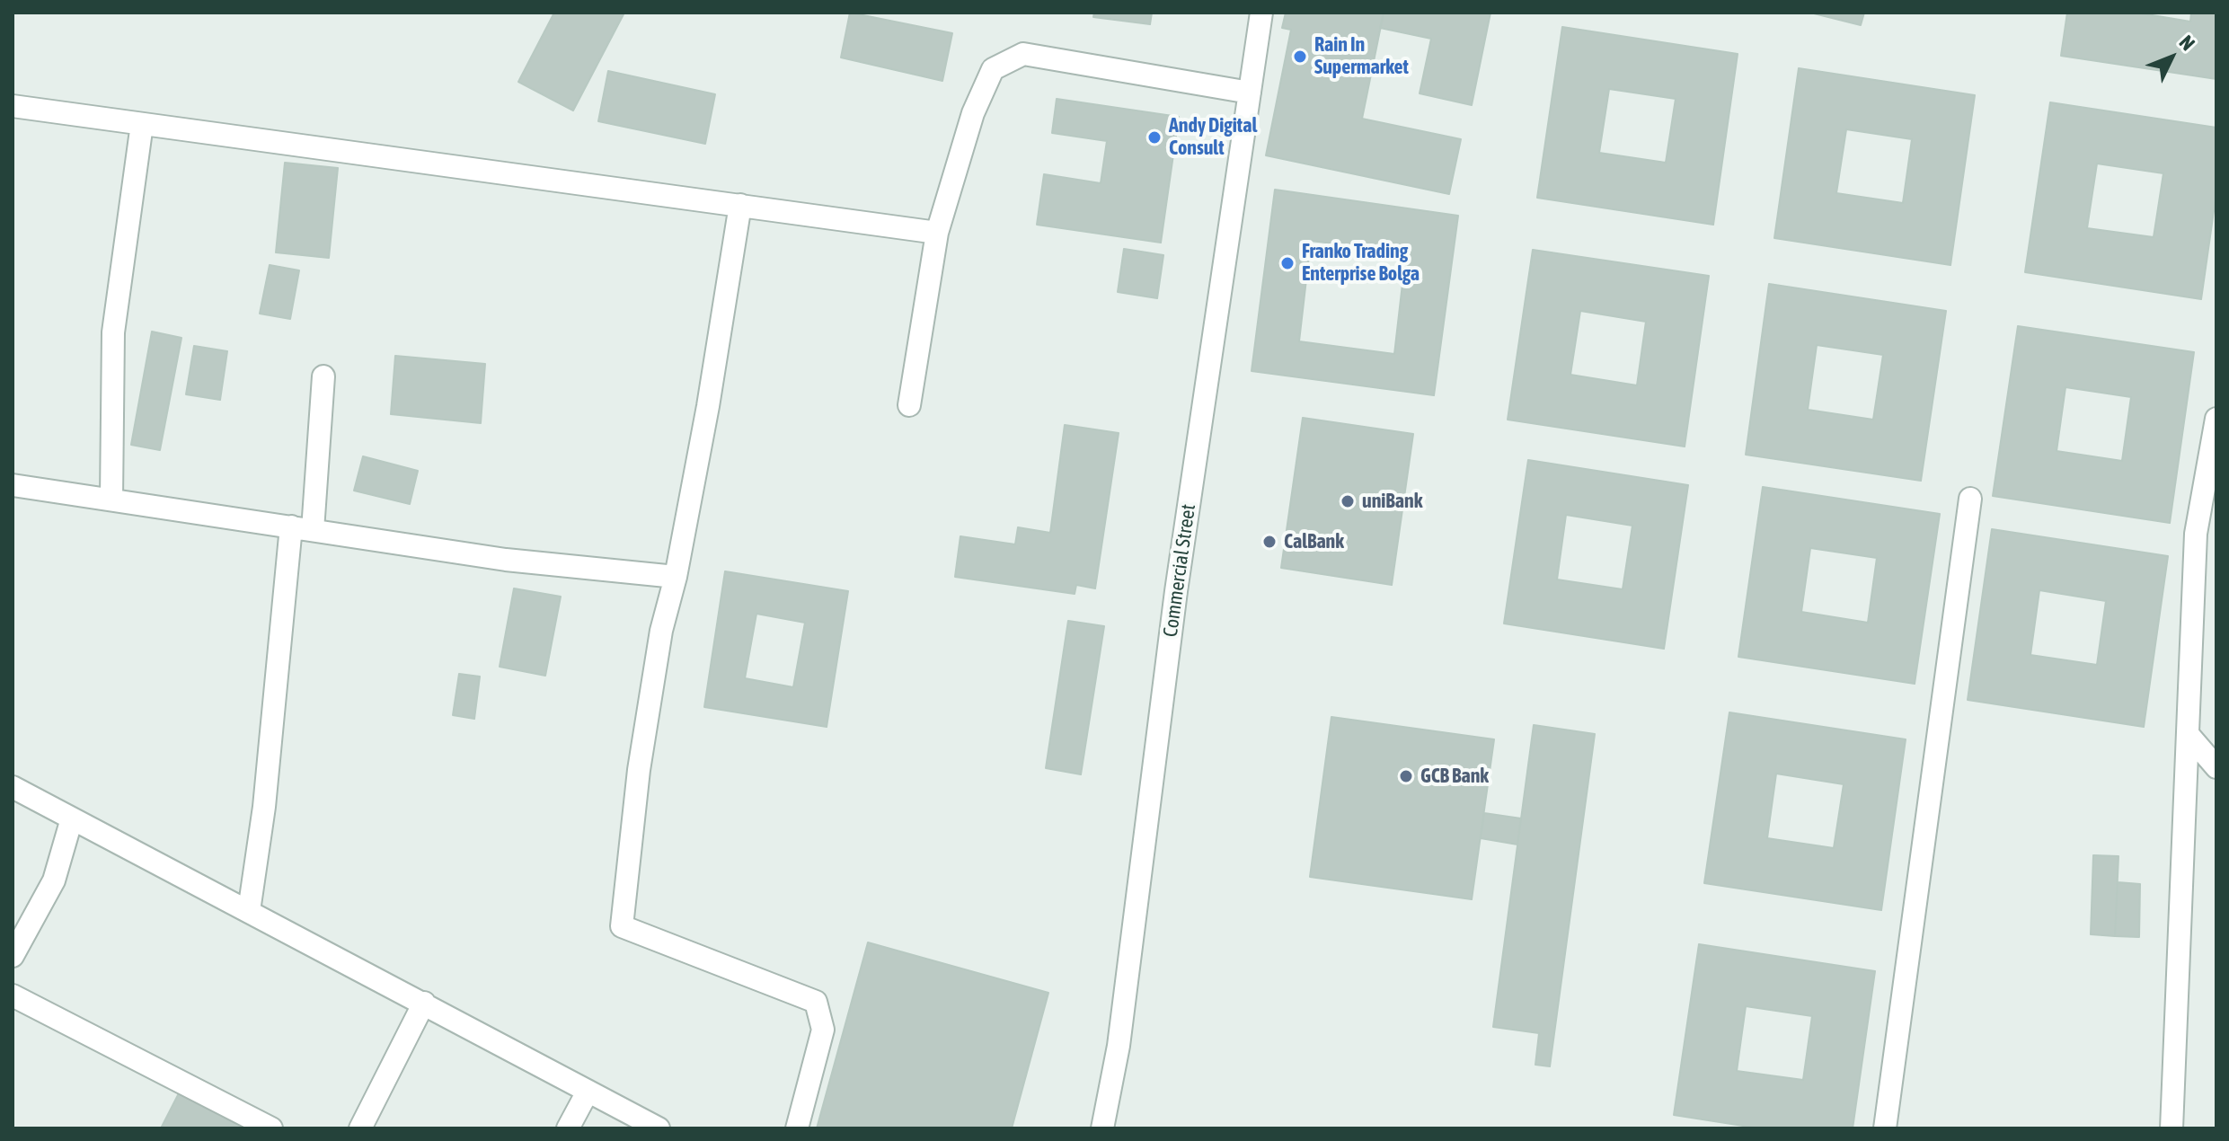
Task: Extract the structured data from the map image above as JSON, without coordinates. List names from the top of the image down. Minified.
{"streets":{"street":["Commercial Street"]},"places":["Rain In Supermarket","Andy Digital Consult","Franko Trading Enterprise Bolga","uniBank","CalBank","GCB Bank"],"north":"top right"}
